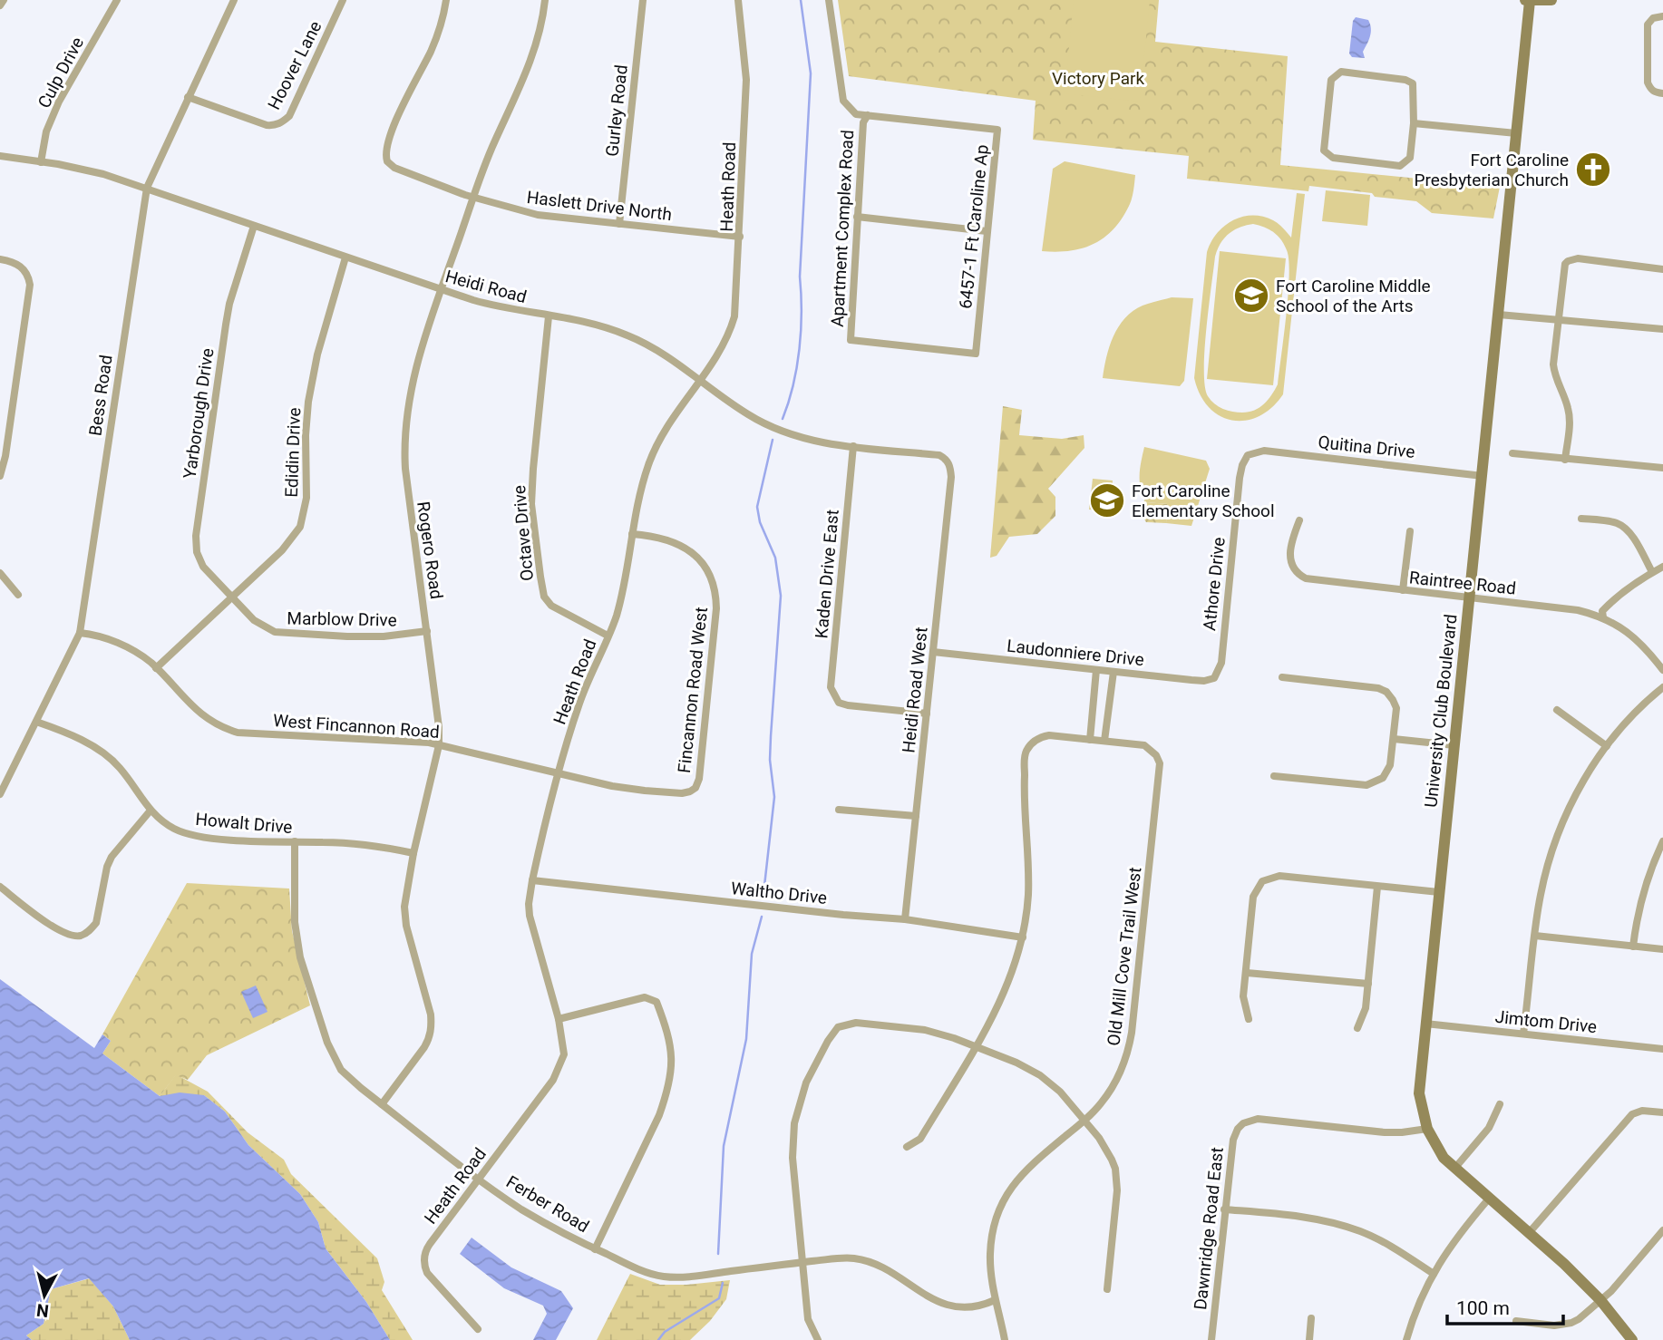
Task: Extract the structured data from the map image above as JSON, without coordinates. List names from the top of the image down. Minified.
{"streets":{"street":["Hoover Lane","Culp Drive","Gurley Road","Heath Road","Haslett Drive North","6457-1 Ft Caroline Ap","Apartment Complex Road","Heidi Road","Bess Road","Yarborough Drive","Quitina Drive","Edidin Drive","Octave Drive","Rogero Road","Kaden Drive East","Raintree Road","Athore Drive","Marblow Drive","Laudonniere Drive","Fincannon Road West","Heidi Road West","University Club Boulevard","West Fincannon Road","Howalt Drive","Waltho Drive","Old Mill Cove Trail West","Jimtom Drive","Ferber Road","Dawnridge Road East"]},"crossings":[["Hoover Lane","Bess Road"],["Culp Drive","Heidi Road"],["Gurley Road","Haslett Drive North"],["Heath Road","Haslett Drive North"],["Heath Road","Heidi Road"],["Heath Road","Octave Drive"],["Heath Road","Fincannon Road West"],["Heath Road","West Fincannon Road"],["Heath Road","Waltho Drive"],["Heath Road","Ferber Road"],["Haslett Drive North","Rogero Road"],["6457-1 Ft Caroline Ap","Apartment Complex Road"],["Heidi Road","Bess Road"],["Heidi Road","Yarborough Drive"],["Heidi Road","Edidin Drive"],["Heidi Road","Octave Drive"],["Heidi Road","Rogero Road"],["Heidi Road","Kaden Drive East"],["Heidi Road","Heidi Road West"],["Bess Road","West Fincannon Road"],["Bess Road","Howalt Drive"],["Yarborough Drive","Edidin Drive"],["Yarborough Drive","Marblow Drive"],["Quitina Drive","Athore Drive"],["Quitina Drive","University Club Boulevard"],["Edidin Drive","Marblow Drive"],["Edidin Drive","West Fincannon Road"],["Rogero Road","Marblow Drive"],["Rogero Road","West Fincannon Road"],["Rogero Road","Howalt Drive"],["Rogero Road","Ferber Road"],["Kaden Drive East","Heidi Road West"],["Raintree Road","University Club Boulevard"],["Athore Drive","Laudonniere Drive"],["Laudonniere Drive","Heidi Road West"],["Fincannon Road West","West Fincannon Road"],["Heidi Road West","Waltho Drive"],["University Club Boulevard","Jimtom Drive"],["University Club Boulevard","Dawnridge Road East"],["Howalt Drive","Ferber Road"],["Old Mill Cove Trail West","Ferber Road"]],"parks":["Victory Park"],"places":{"church":["Fort Caroline Presbyterian Church"],"school or university":["Fort Caroline Middle School of the Arts","Fort Caroline Elementary School"]},"scale_bar":"100 m","north":"bottom"}
